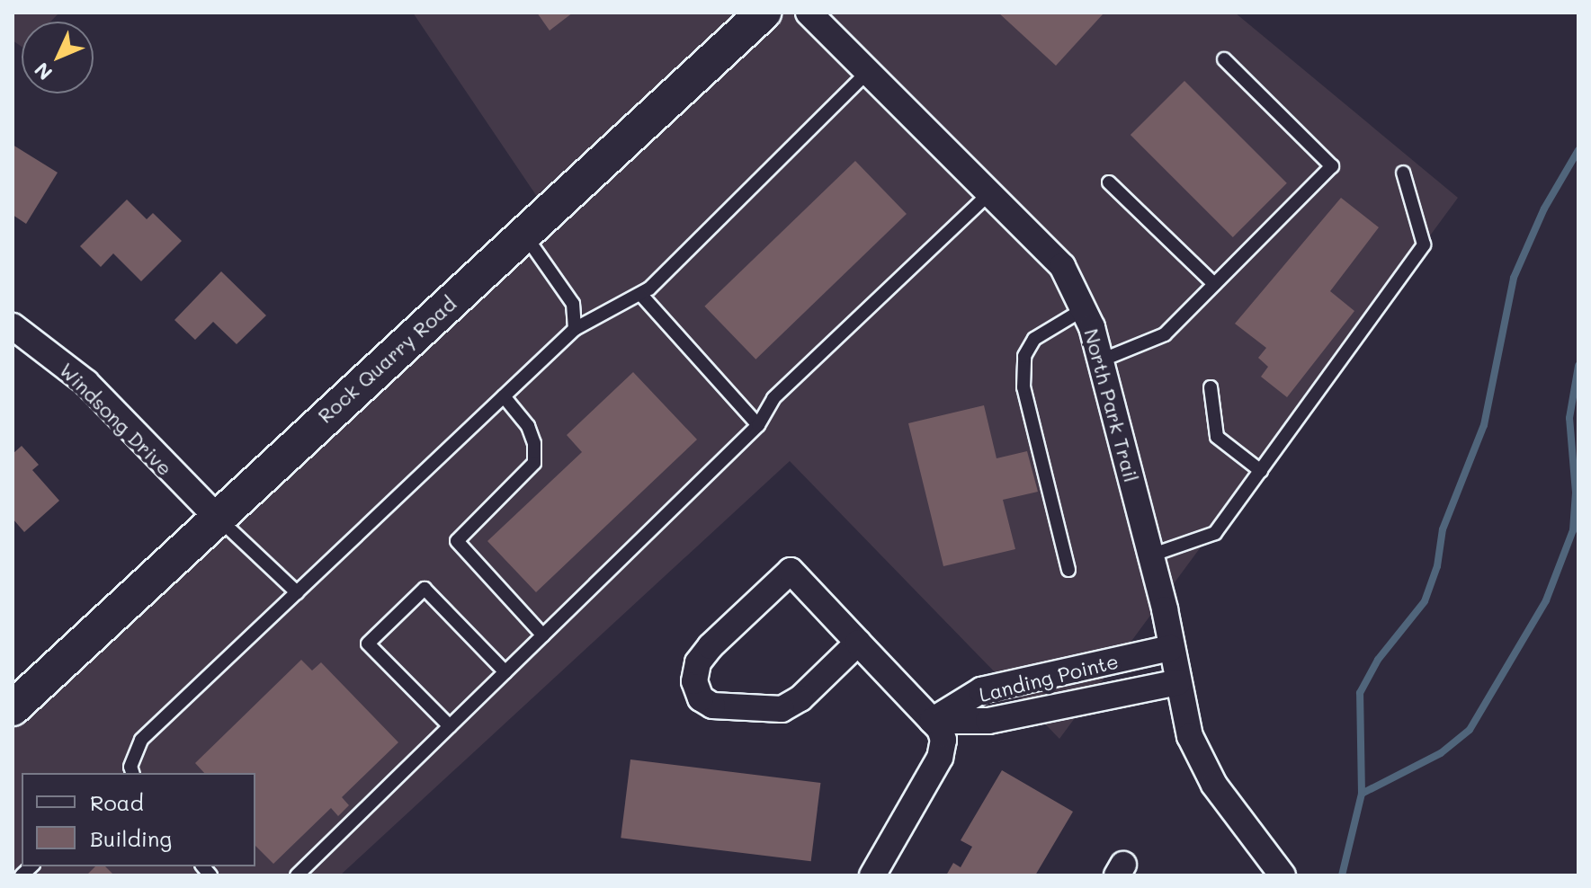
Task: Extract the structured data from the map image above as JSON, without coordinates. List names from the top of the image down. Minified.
{"streets":{"street":["Rock Quarry Road","North Park Trail","Windsong Drive","Landing Pointe"]},"crossings":[["Rock Quarry Road","Windsong Drive"],["North Park Trail","Landing Pointe"]],"legend":["Road","Building"],"north":"bottom left"}
